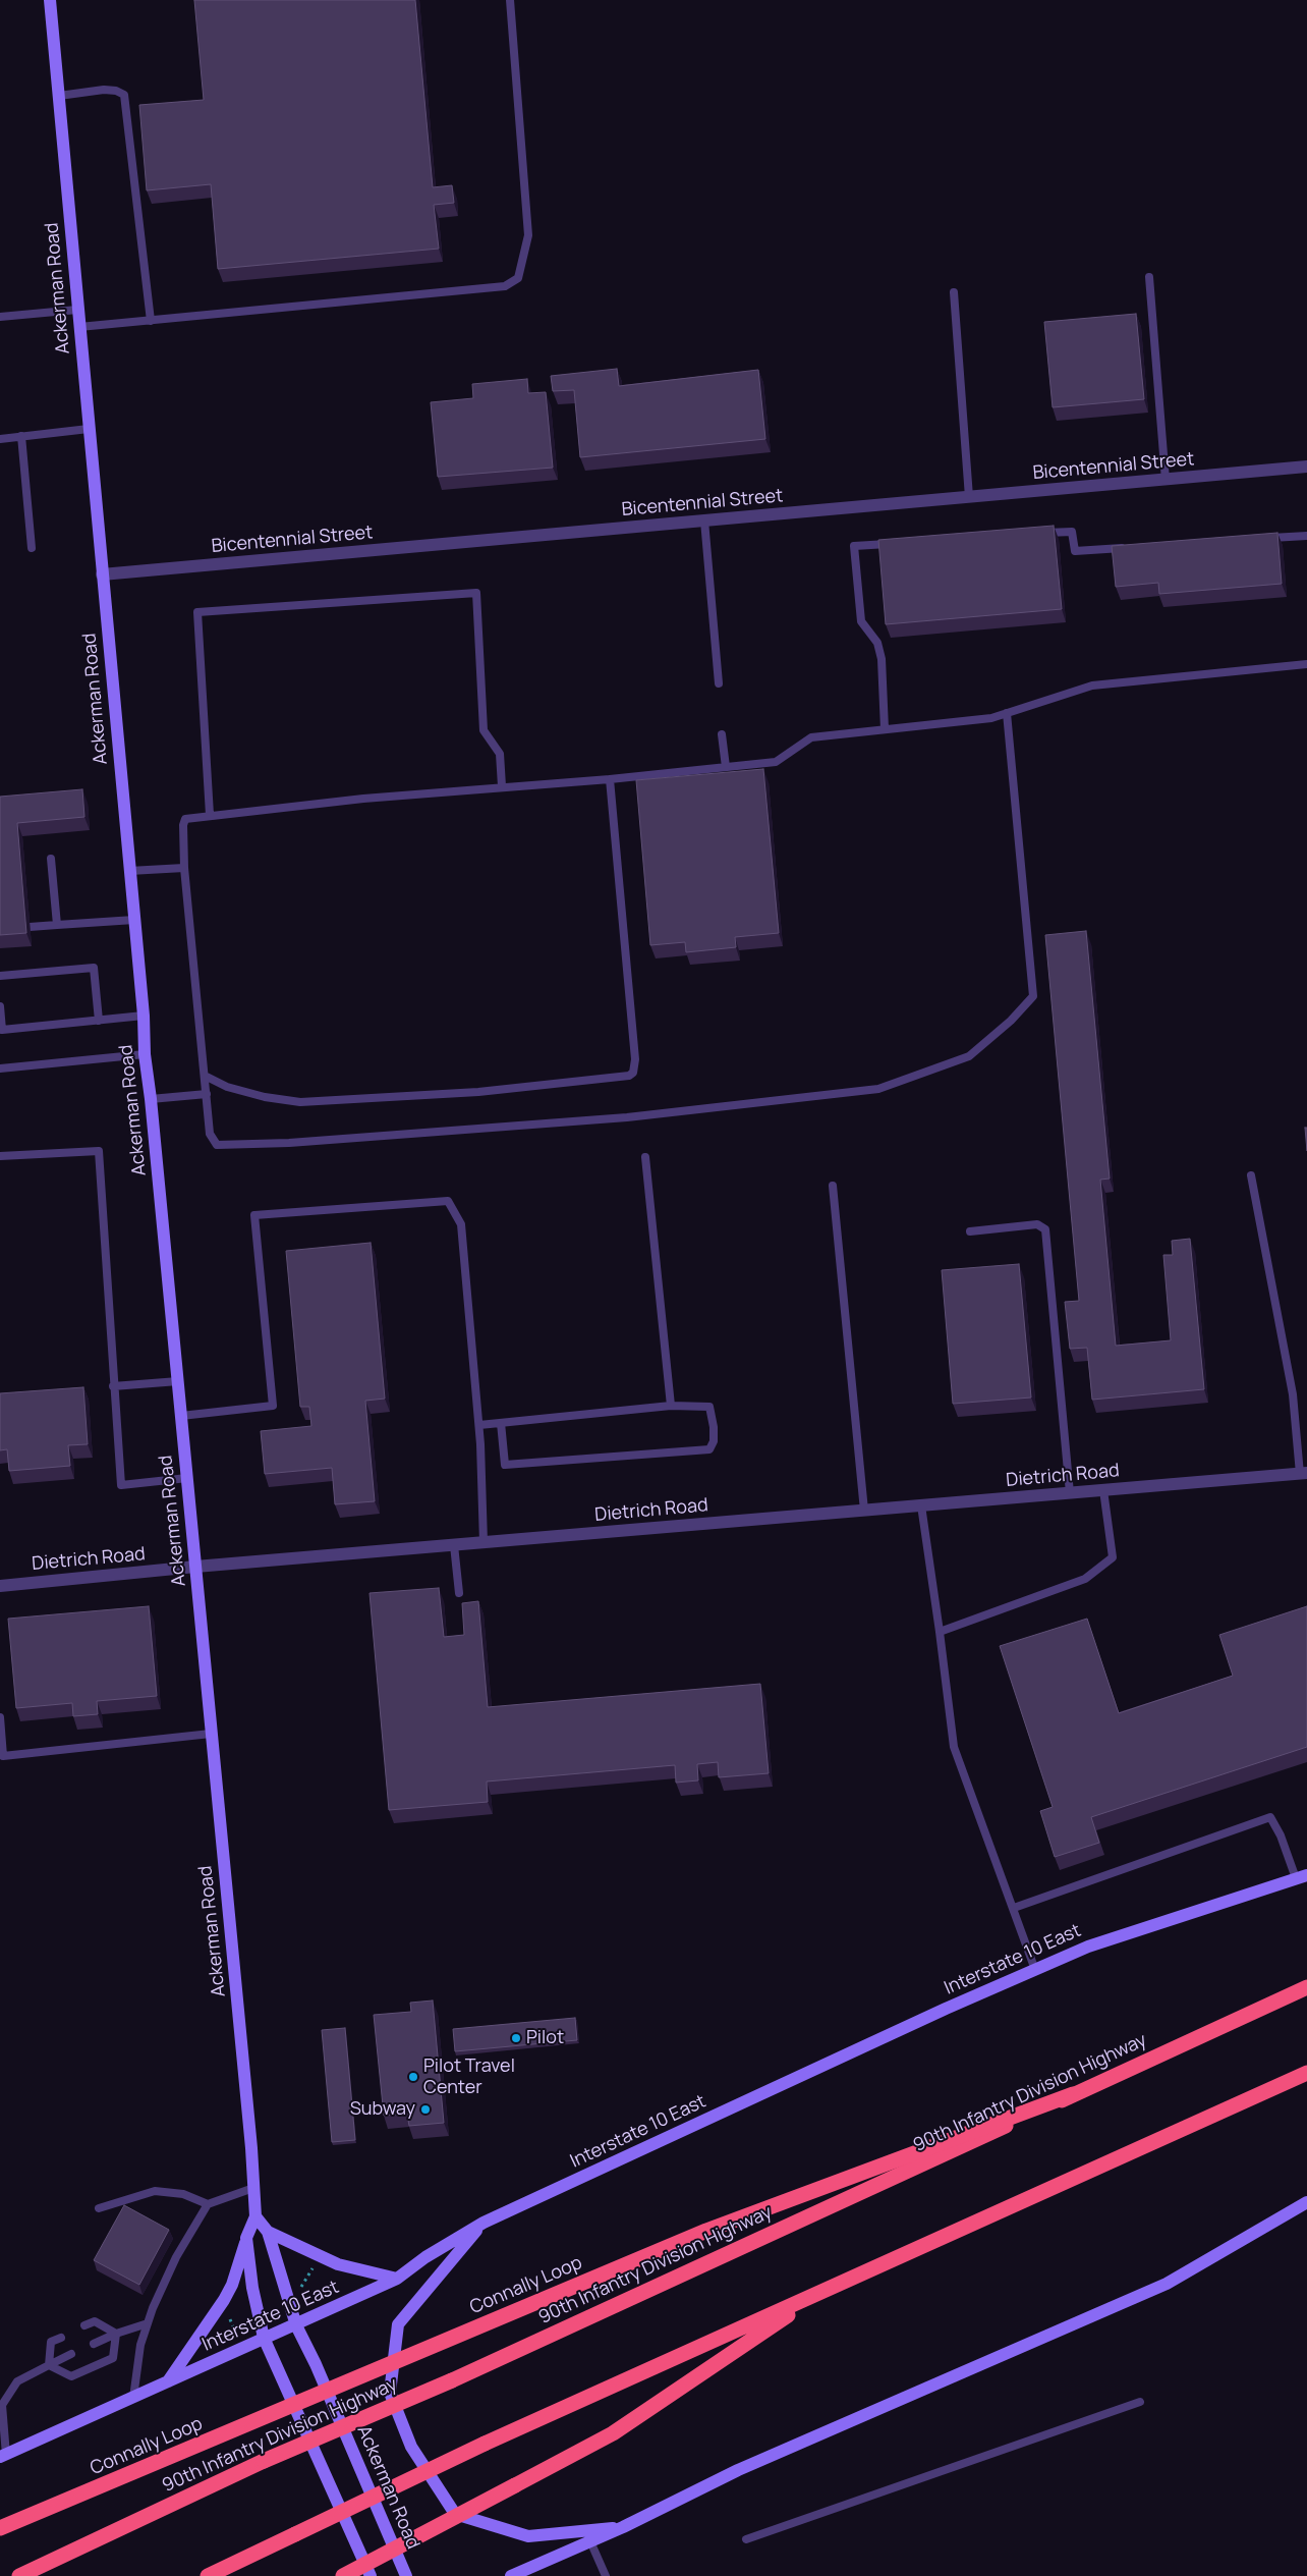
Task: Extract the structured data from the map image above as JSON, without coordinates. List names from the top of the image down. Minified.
{"streets":{"highway":["90th Infantry Division Highway","Connally Loop"],"main road":["Ackerman Road","Interstate 10 East"],"street":["Bicentennial Street","Dietrich Road"]},"crossings":[["Ackerman Road","Bicentennial Street"],["Ackerman Road","Dietrich Road"],["Ackerman Road","Interstate 10 East"],["90th Infantry Division Highway","Connally Loop"]],"places":["Pilot","Pilot Travel Center","Subway"]}
